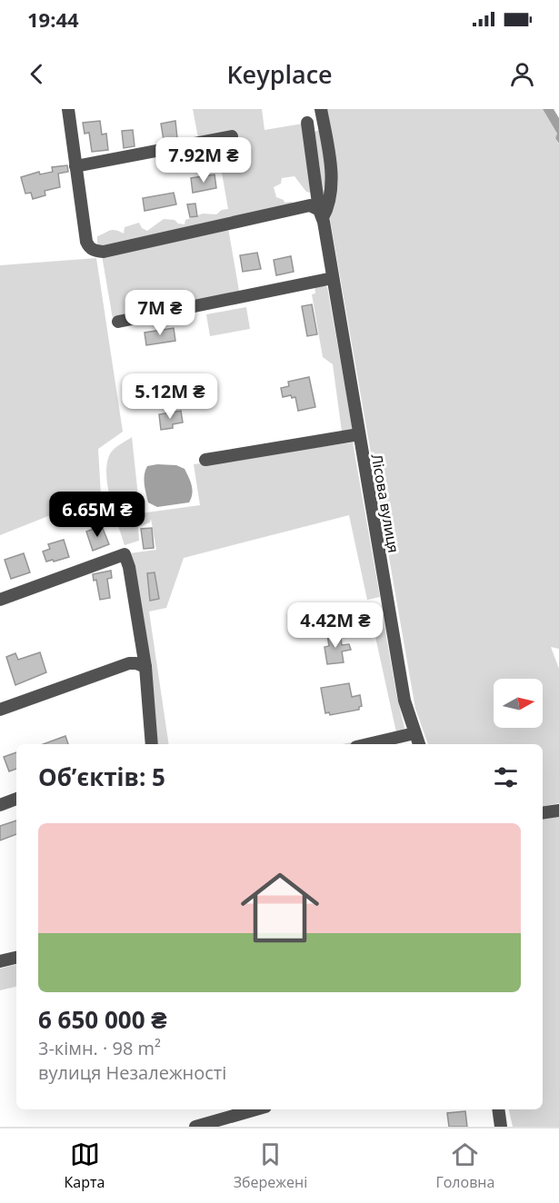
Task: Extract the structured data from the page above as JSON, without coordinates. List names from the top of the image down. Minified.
{"streets":{"street":["Лісова вулиця"]},"north":"right","page":{"status":"19:44","header":"Keyplace","price":["7.92M ₴","7M ₴","5.12M ₴","6.65M ₴","4.42M ₴"],"heading":"Об’єктів: 5","list":[{"name":"6 650 000 ₴","note":"3-кімн. · 98 m² · вулиця Незалежності"}],"tabs":["Карта","Збережені","Головна"]}}
